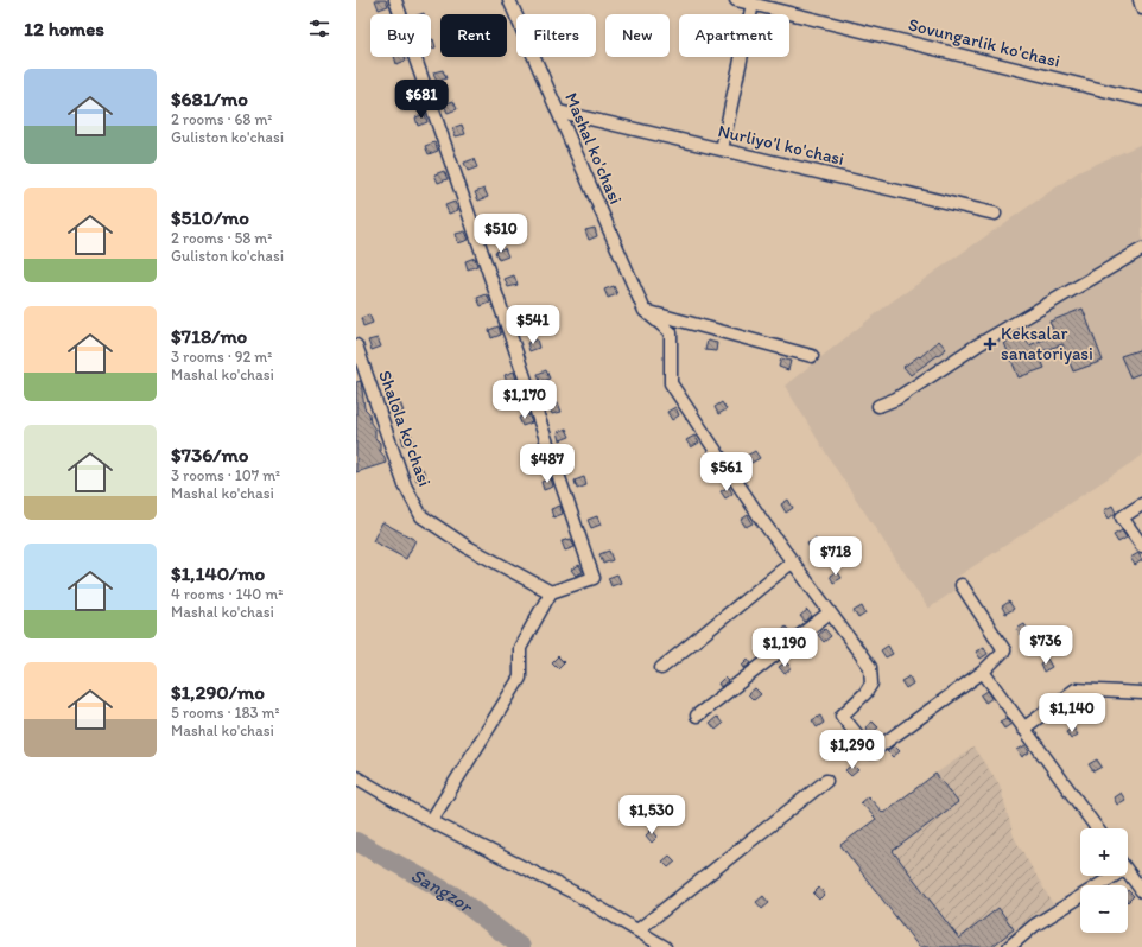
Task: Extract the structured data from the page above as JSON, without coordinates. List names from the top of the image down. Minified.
{"streets":{"street":["Sovungarlik ko'chasi","Nurliyo'l ko'chasi","Mashal ko'chasi","Shalola ko'chasi"]},"crossings":[["Nurliyo'l ko'chasi","Mashal ko'chasi"]],"water":["Sangzor"],"places":{"health":["Keksalar sanatoriyasi"]},"page":{"heading":"12 homes","chip":["Buy","Rent","Filters","New","Apartment"],"list":[{"name":"$681/mo","note":"2 rooms · 68 m² · Guliston ko'chasi"},{"name":"$510/mo","note":"2 rooms · 58 m² · Guliston ko'chasi"},{"name":"$718/mo","note":"3 rooms · 92 m² · Mashal ko'chasi"},{"name":"$736/mo","note":"3 rooms · 107 m² · Mashal ko'chasi"},{"name":"$1,140/mo","note":"4 rooms · 140 m² · Mashal ko'chasi"},{"name":"$1,290/mo","note":"5 rooms · 183 m² · Mashal ko'chasi"}],"price":["$681","$510","$541","$1,170","$487","$561","$718","$736","$1,190","$1,140","$1,290","$1,530"],"map_buttons":["+","−"]}}
